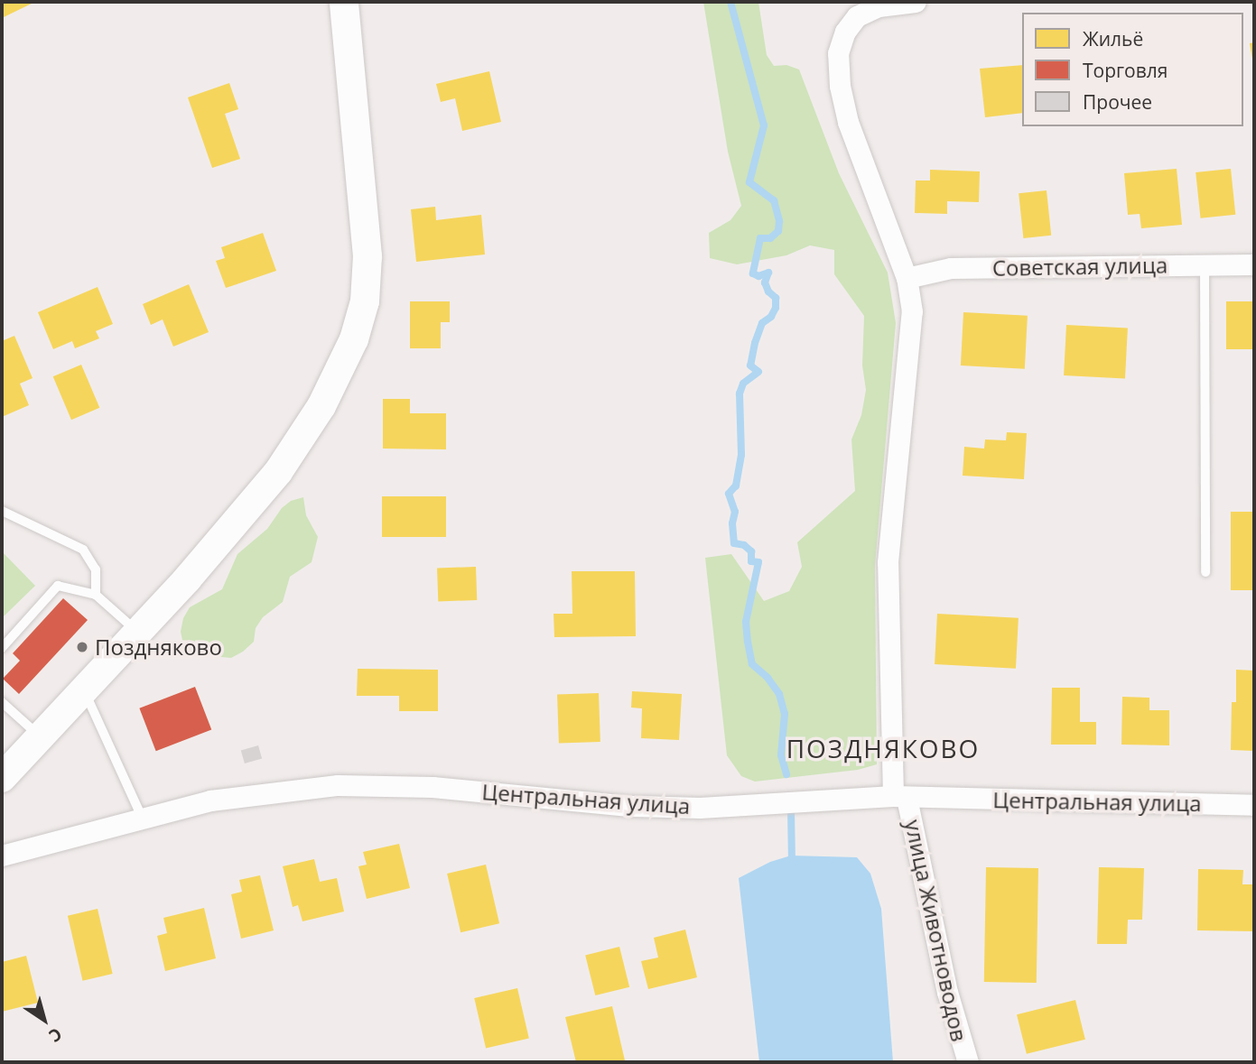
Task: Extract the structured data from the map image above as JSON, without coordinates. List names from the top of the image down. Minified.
{"streets":{"street":["Советская улица","Центральная улица","улица Животноводов"]},"crossings":[["Советская улица","улица Животноводов"],["Центральная улица","улица Животноводов"]],"districts":["ПОЗДНЯКОВО"],"places":["Поздняково"],"legend":["Жильё","Торговля","Прочее"],"north":"bottom right"}
